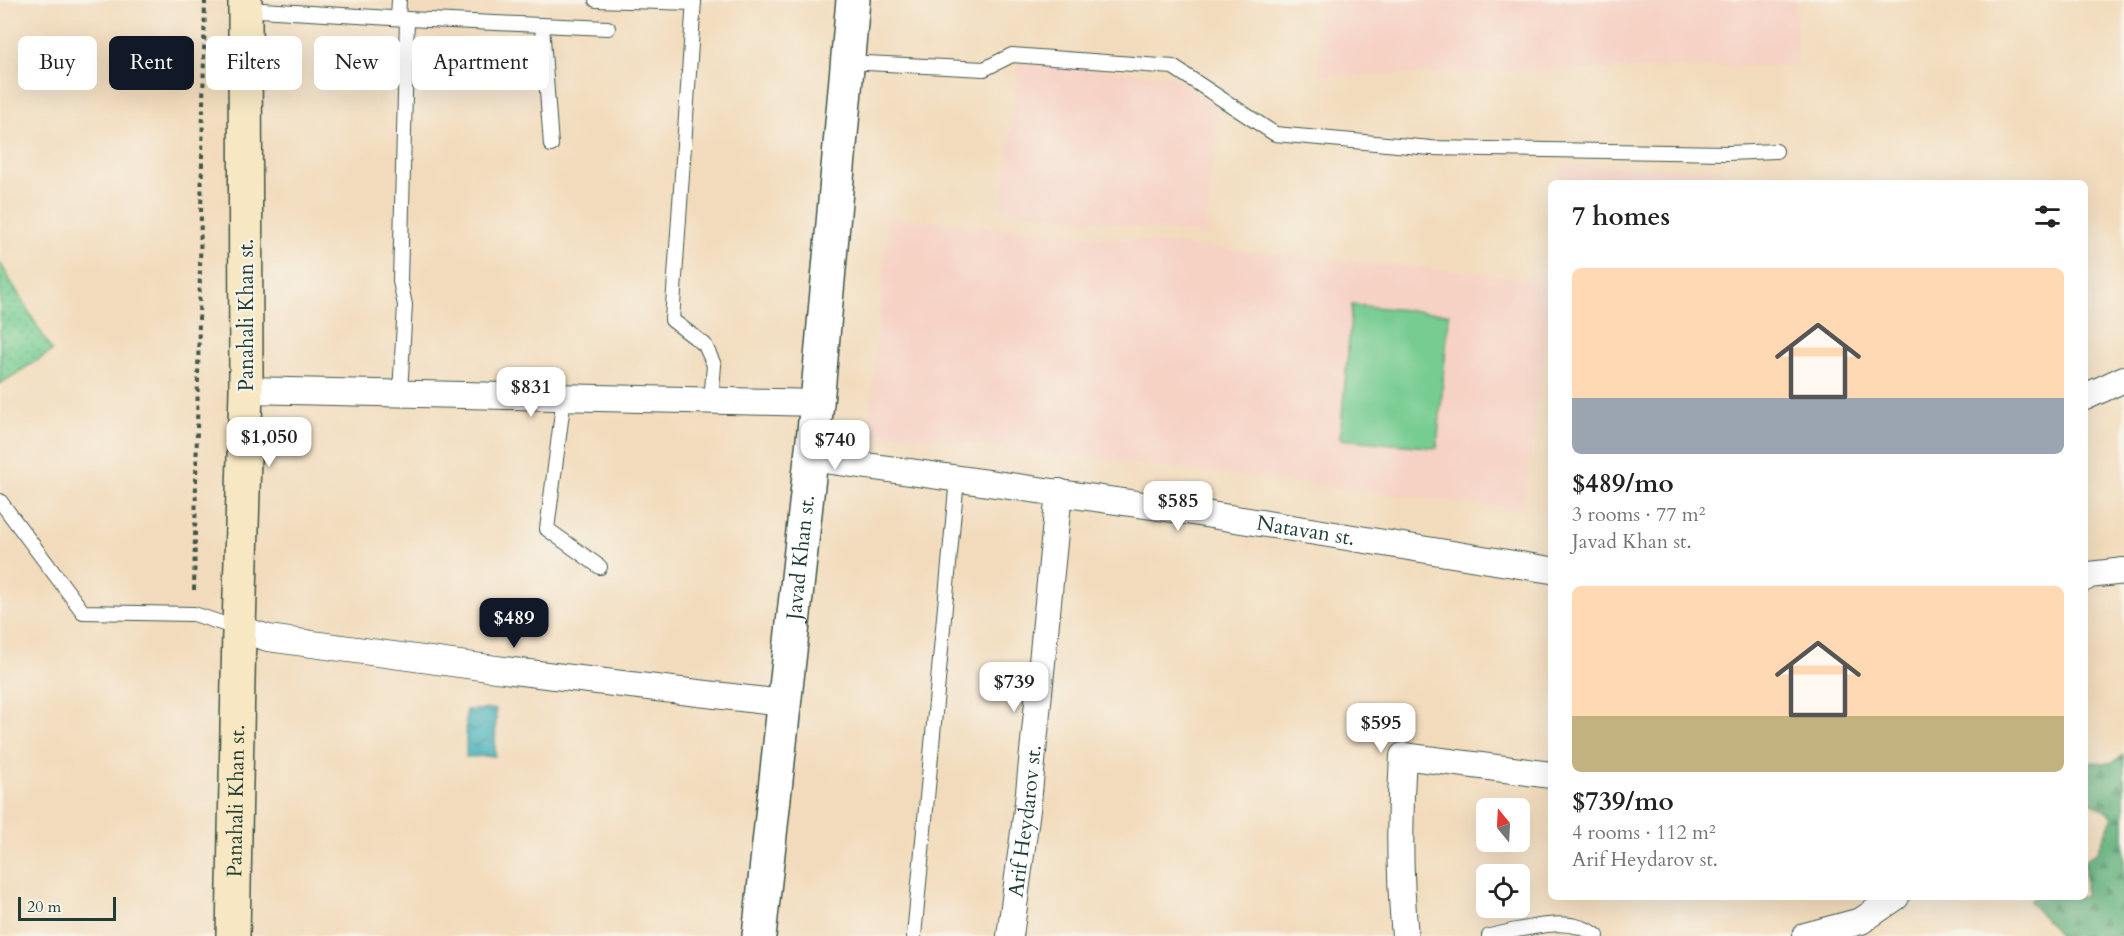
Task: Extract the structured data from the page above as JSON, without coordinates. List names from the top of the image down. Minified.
{"streets":{"main road":["Panahali Khan st."],"street":["Natavan st.","Javad Khan st.","Arif Heydarov st."]},"crossings":[["Natavan st.","Javad Khan st."],["Natavan st.","Arif Heydarov st."]],"scale_bar":"20 m","north":"top","page":{"chip":["Buy","Rent","Filters","New","Apartment"],"heading":"7 homes","list":[{"name":"$489/mo","note":"3 rooms · 77 m² · Javad Khan st."},{"name":"$739/mo","note":"4 rooms · 112 m² · Arif Heydarov st."}],"price":["$831","$1,050","$740","$585","$489","$739","$595"],"scale":"20 m"}}
